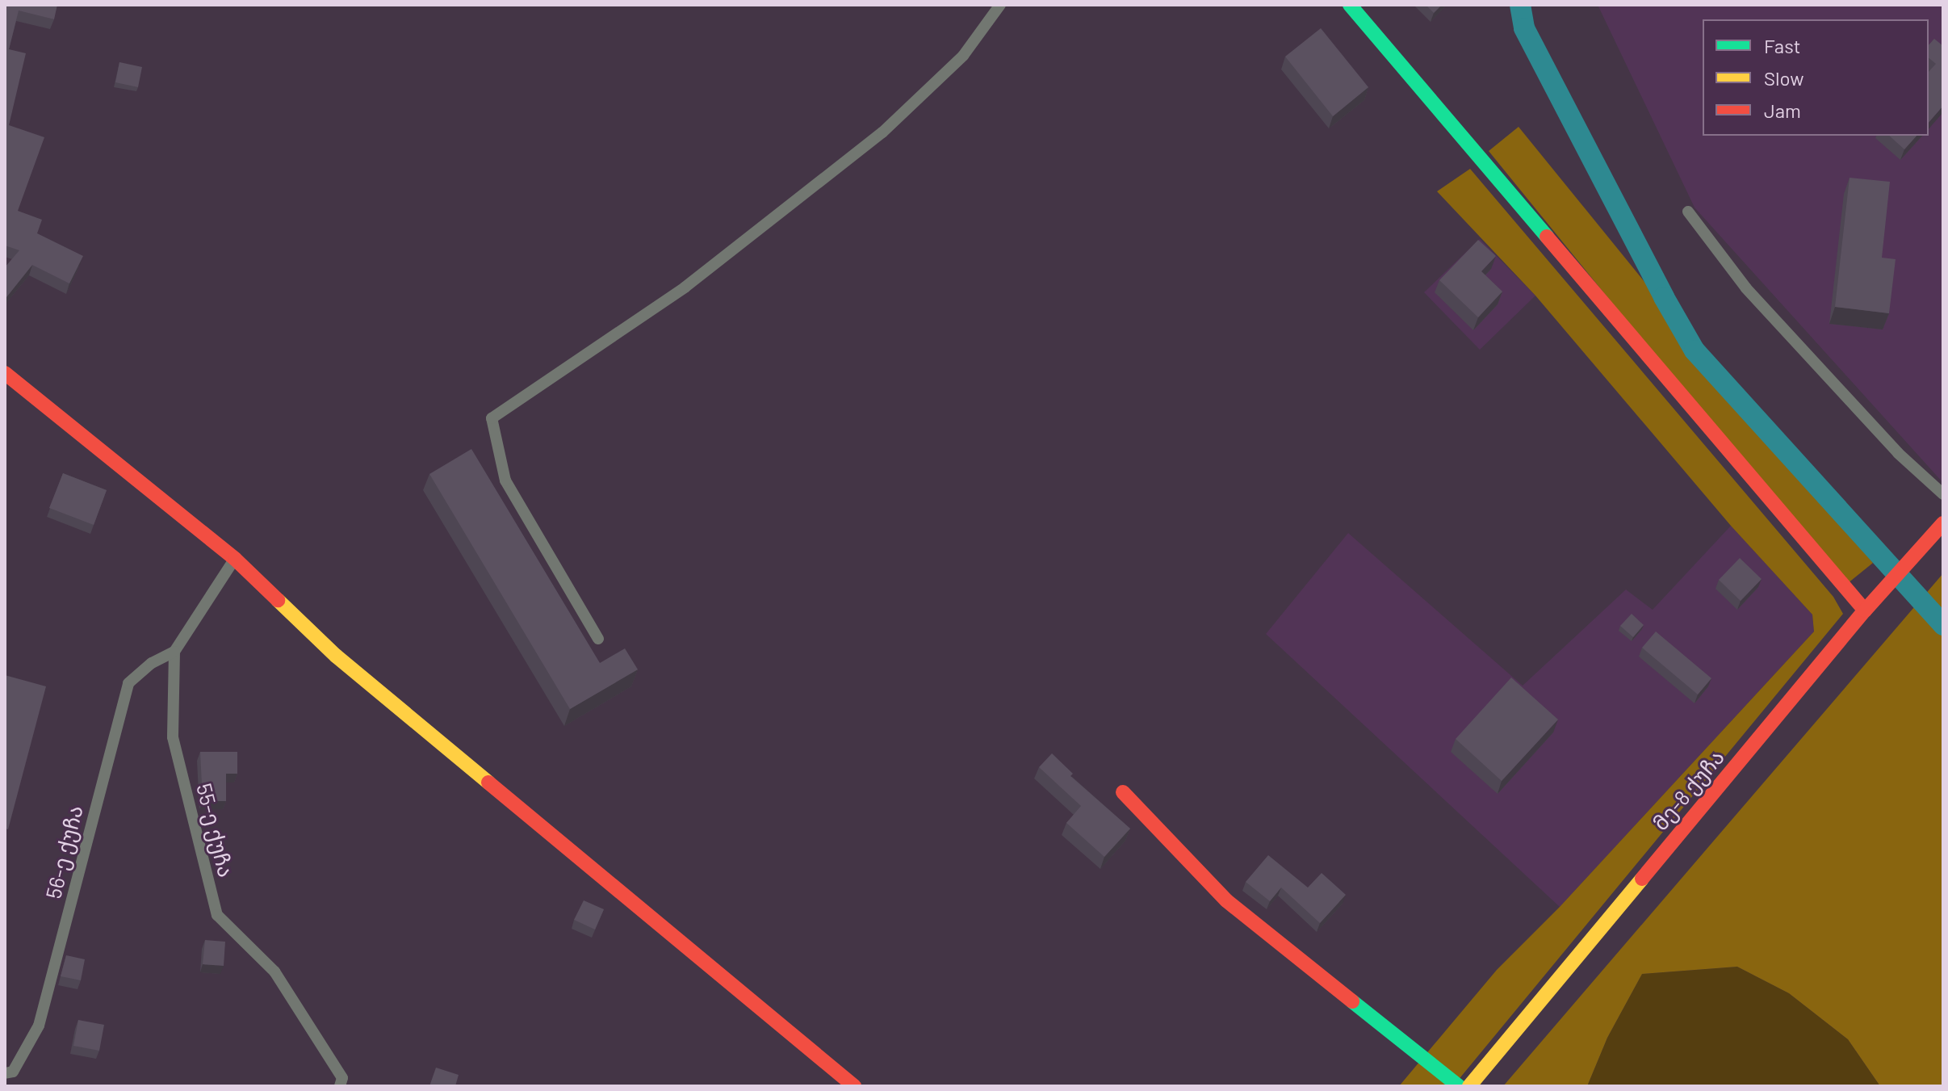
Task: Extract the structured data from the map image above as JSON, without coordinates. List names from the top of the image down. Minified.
{"streets":{"street":["მე-8 ქუჩა"],"lane":["55-ე ქუჩა","56-ე ქუჩა"]},"crossings":[["55-ე ქუჩა","56-ე ქუჩა"]],"legend":["Fast","Slow","Jam"]}
